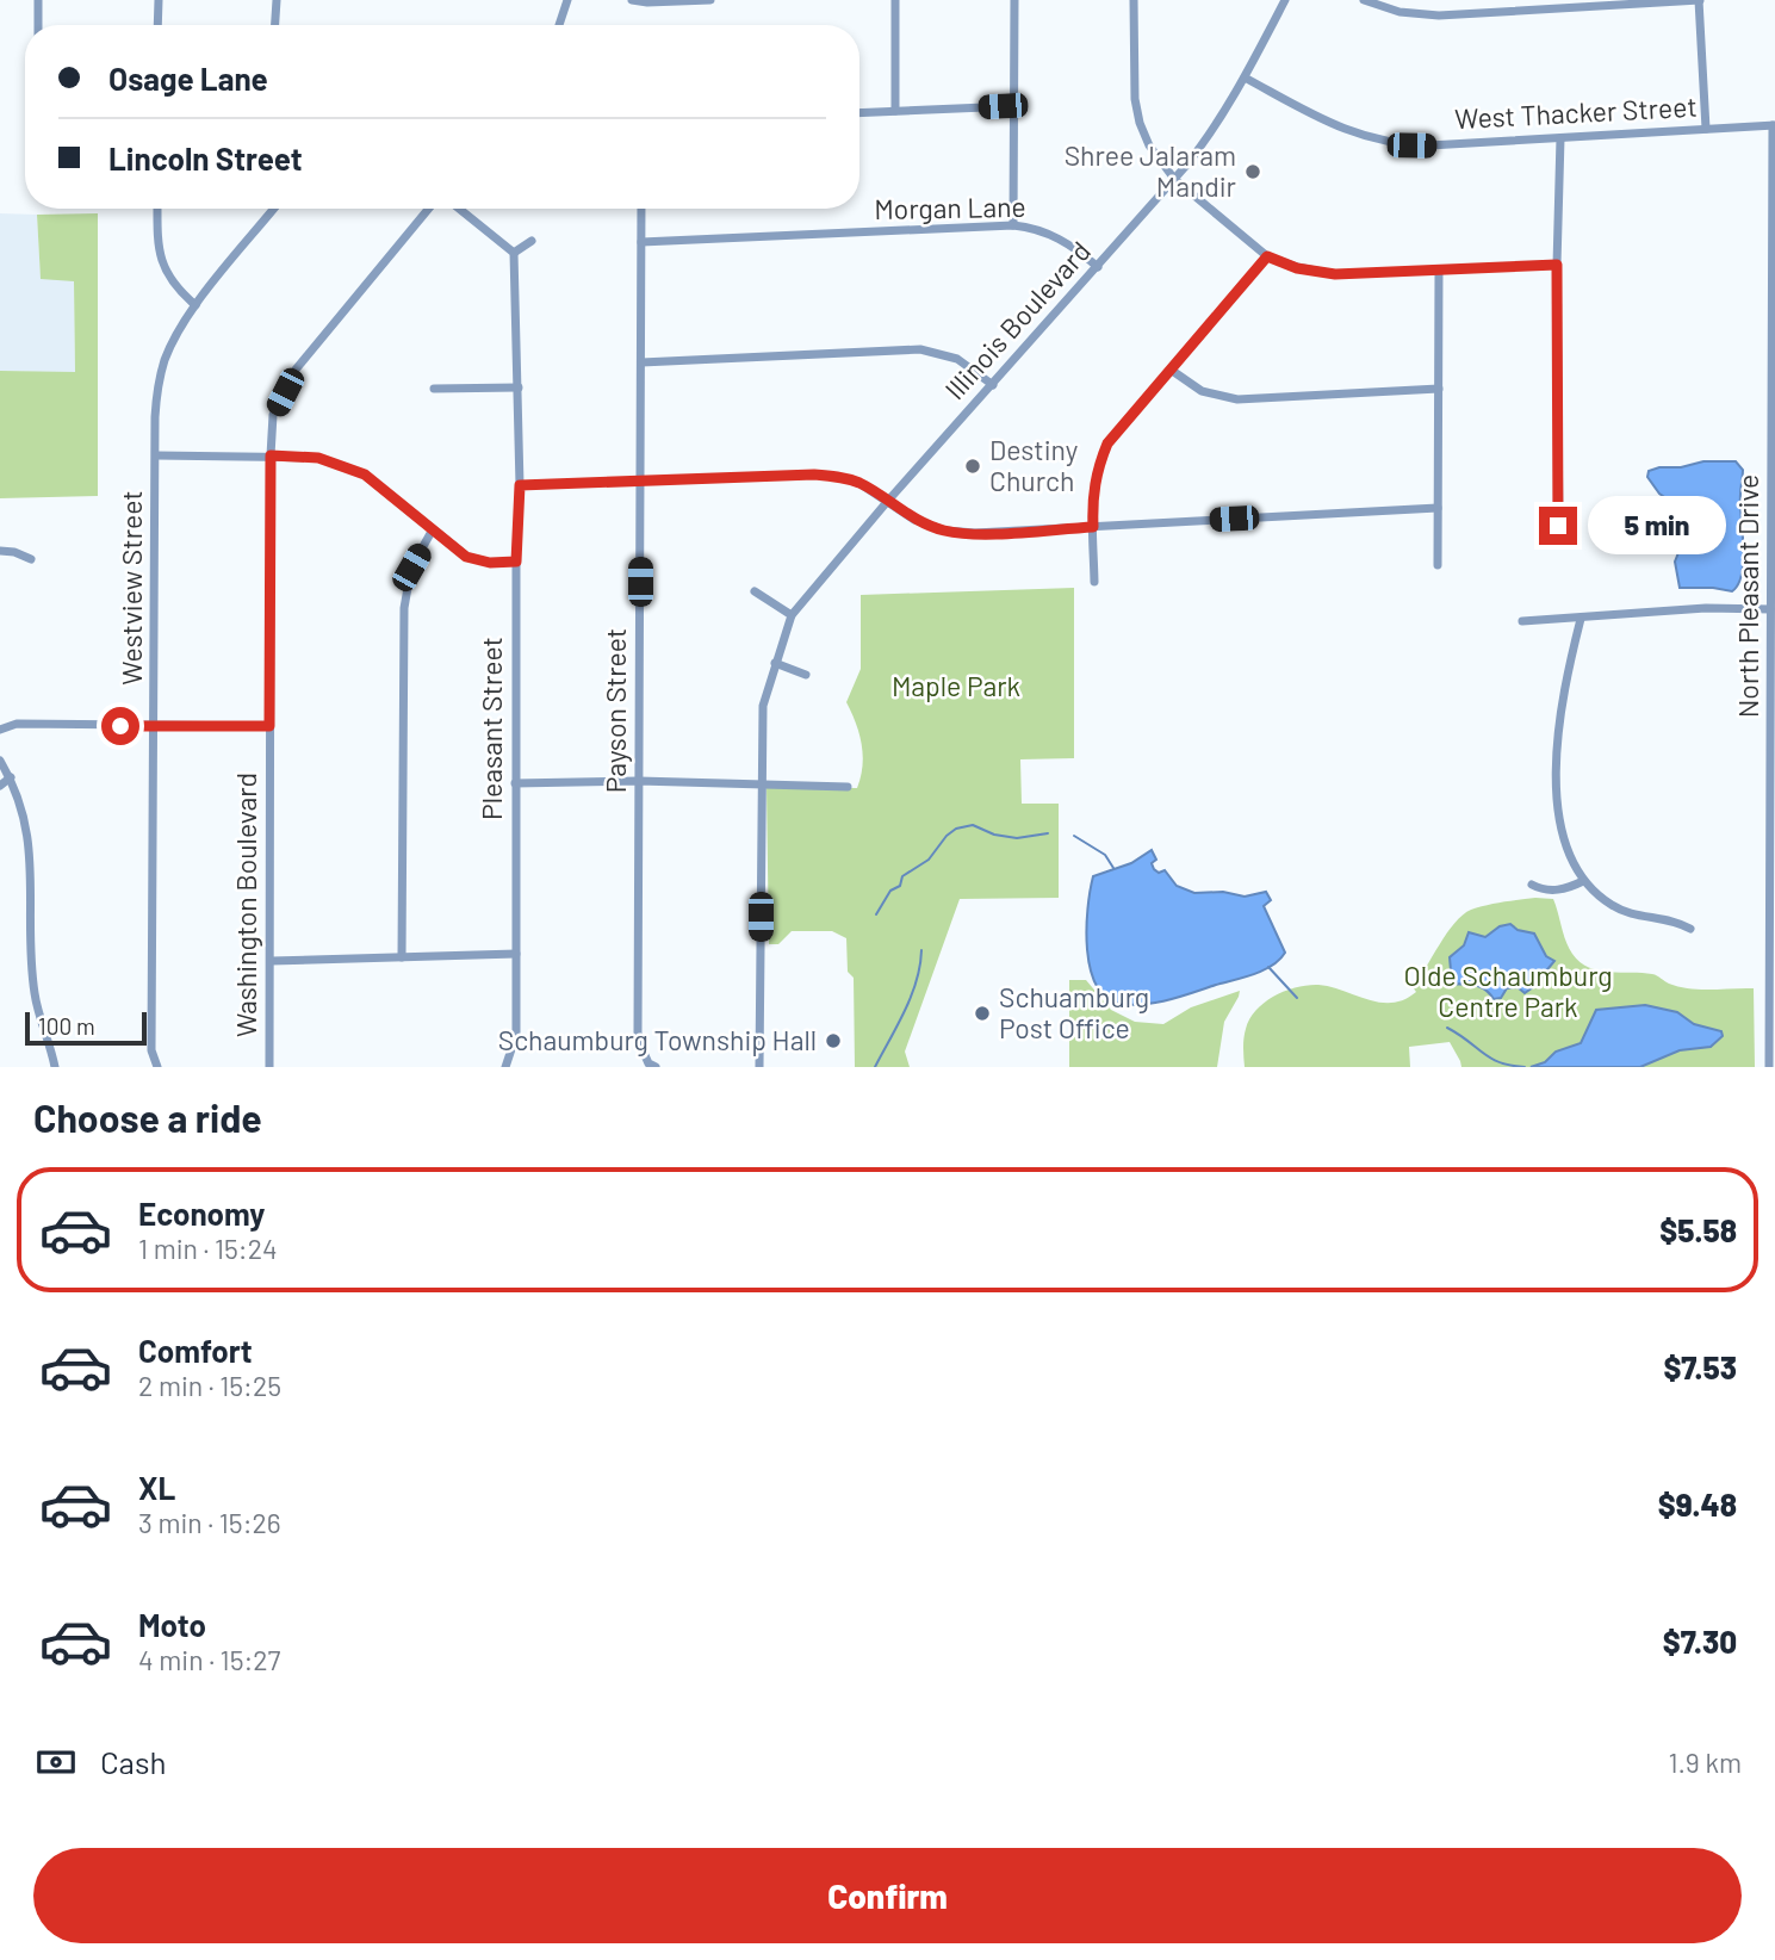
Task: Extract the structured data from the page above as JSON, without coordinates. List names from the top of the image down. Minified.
{"streets":{"street":["West Thacker Street","Morgan Lane","Illinois Boulevard","Westview Street","North Pleasant Drive","Payson Street","Pleasant Street","Washington Boulevard"]},"crossings":[["West Thacker Street","Illinois Boulevard"],["West Thacker Street","North Pleasant Drive"],["Morgan Lane","Illinois Boulevard"],["Morgan Lane","Payson Street"]],"parks":["Maple Park","Olde Schaumburg Centre Park"],"places":["Shree Jalaram Mandir","Destiny Church","Schuamburg Post Office","Schaumburg Township Hall"],"scale_bar":"100 m","page":{"banner":["Osage Lane","Lincoln Street"],"bubble":"5 min","scale":"100 m","heading":"Choose a ride","list":[{"name":"Economy","note":"1 min · 15:24","value":"$5.58"},{"name":"Comfort","note":"2 min · 15:25","value":"$7.53"},{"name":"XL","note":"3 min · 15:26","value":"$9.48"},{"name":"Moto","note":"4 min · 15:27","value":"$7.30"}],"pay":["Cash","1.9 km"],"buttons":"Confirm"}}
